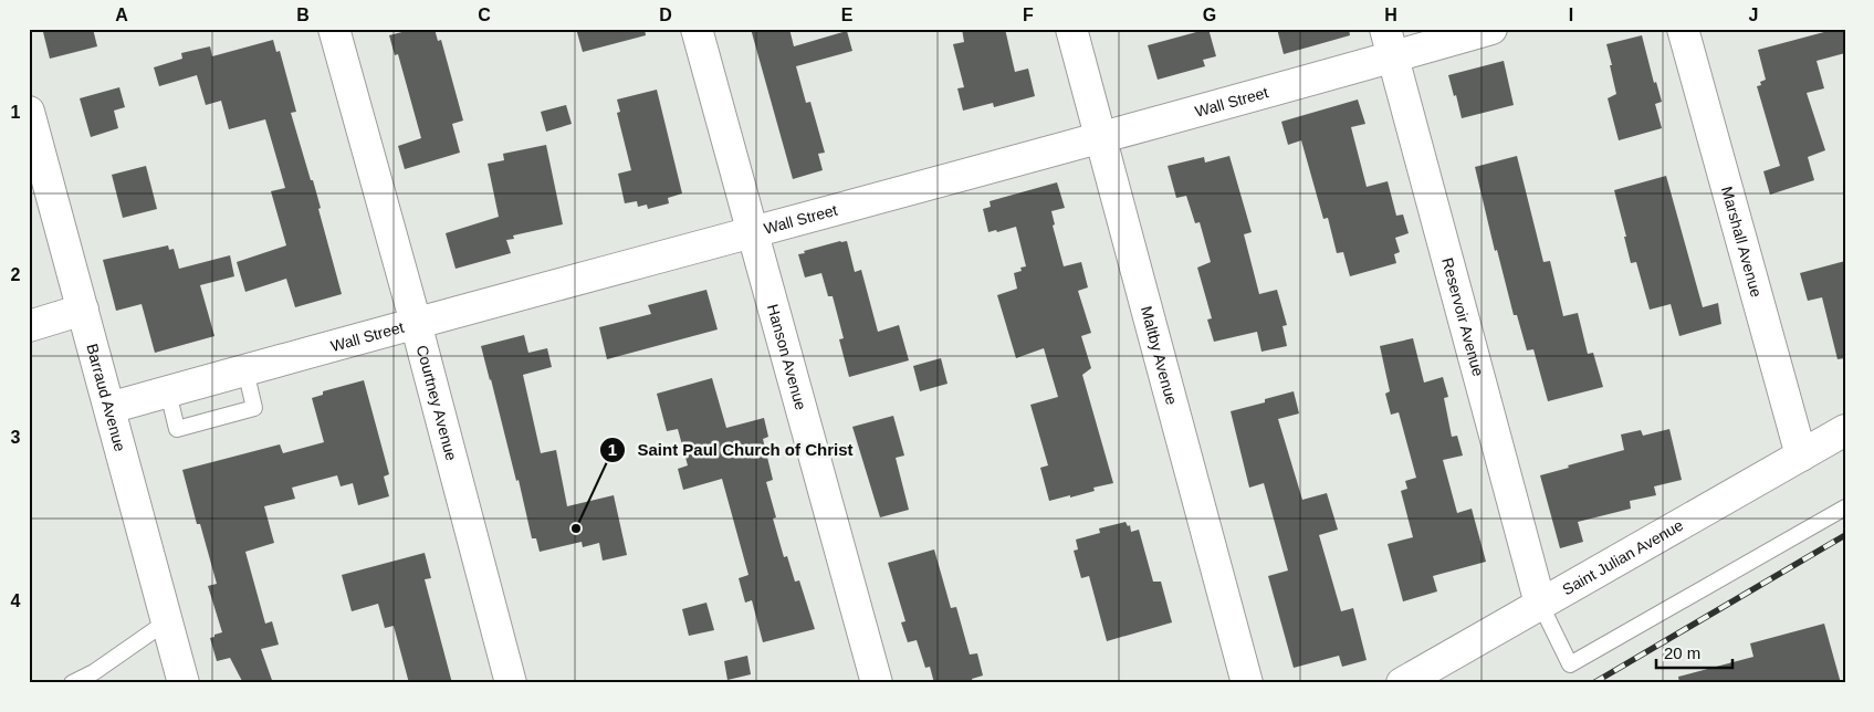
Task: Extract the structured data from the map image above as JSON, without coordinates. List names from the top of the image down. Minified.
{"streets":{"street":["Wall Street","Marshall Avenue","Reservoir Avenue","Hanson Avenue","Maltby Avenue","Barraud Avenue","Courtney Avenue","Saint Julian Avenue"]},"crossings":[["Wall Street","Reservoir Avenue"],["Wall Street","Hanson Avenue"],["Wall Street","Maltby Avenue"],["Wall Street","Barraud Avenue"],["Wall Street","Courtney Avenue"],["Marshall Avenue","Saint Julian Avenue"],["Reservoir Avenue","Saint Julian Avenue"]],"places":["Saint Paul Church of Christ"],"scale_bar":"20 m","grid":{"columns":["A","B","C","D","E","F","G","H","I","J"],"rows":["1","2","3","4"]}}
